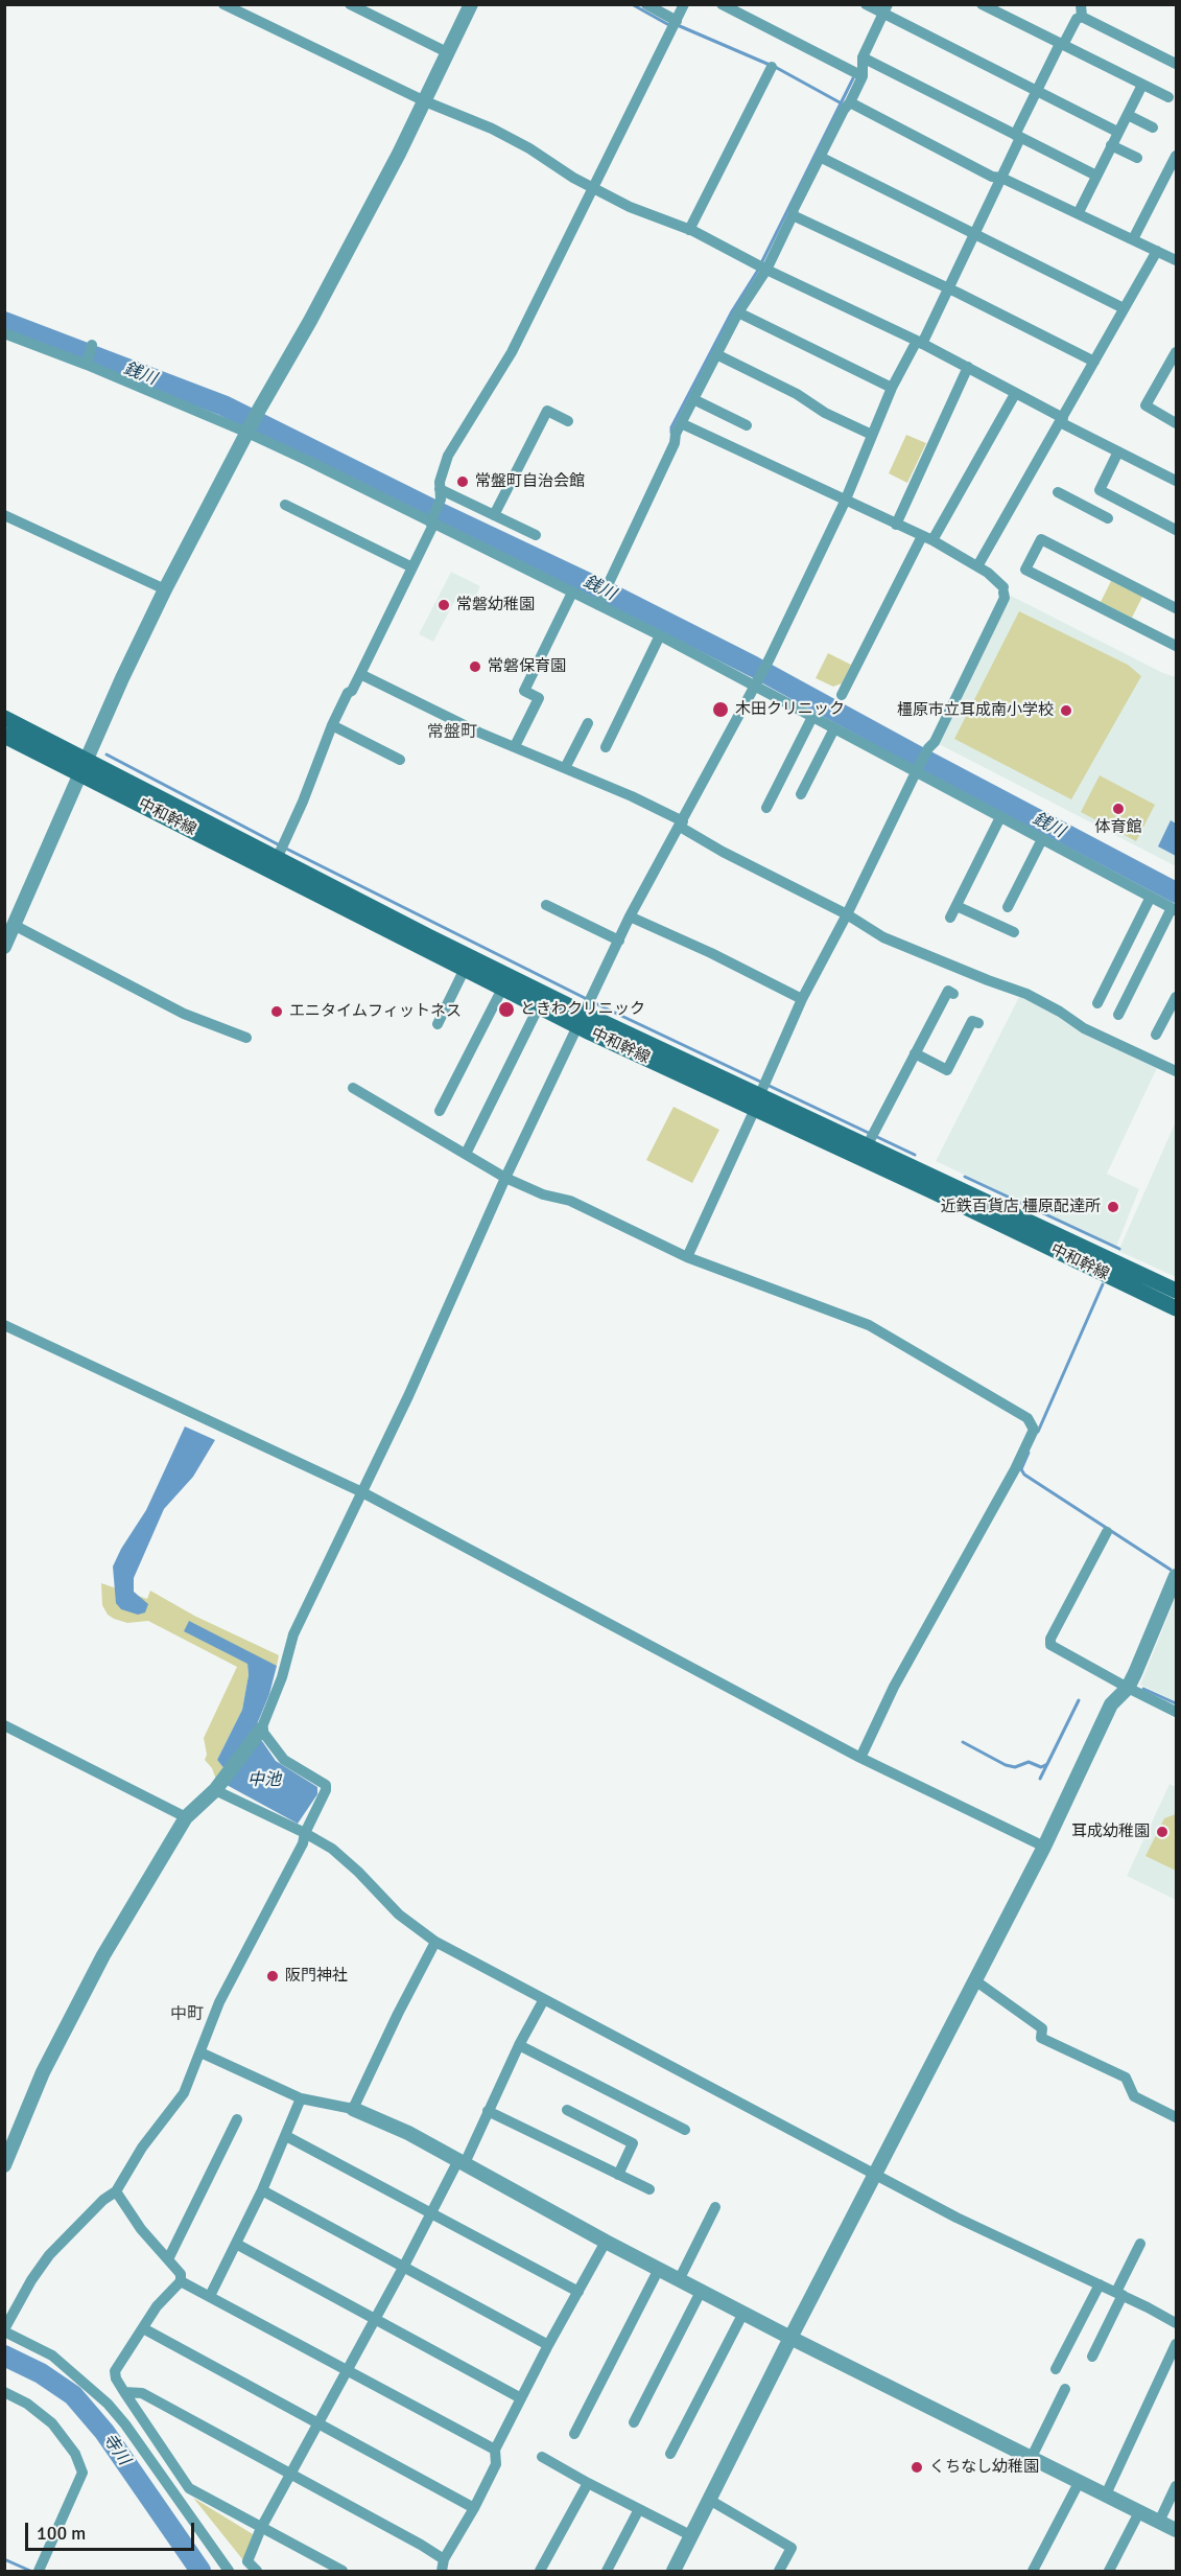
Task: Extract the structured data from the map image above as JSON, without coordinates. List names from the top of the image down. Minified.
{"streets":{"main road":["中和幹線"]},"districts":["常盤町","中町"],"water":["銭川","中池","寺川"],"places":["常盤町自治会館","常磐幼稚園","常磐保育園","木田クリニック","橿原市立耳成南小学校","体育館","ときわクリニック","エニタイムフィットネス","近鉄百貨店 橿原配達所","耳成幼稚園","阪門神社","くちなし幼稚園"],"scale_bar":"100 m"}
